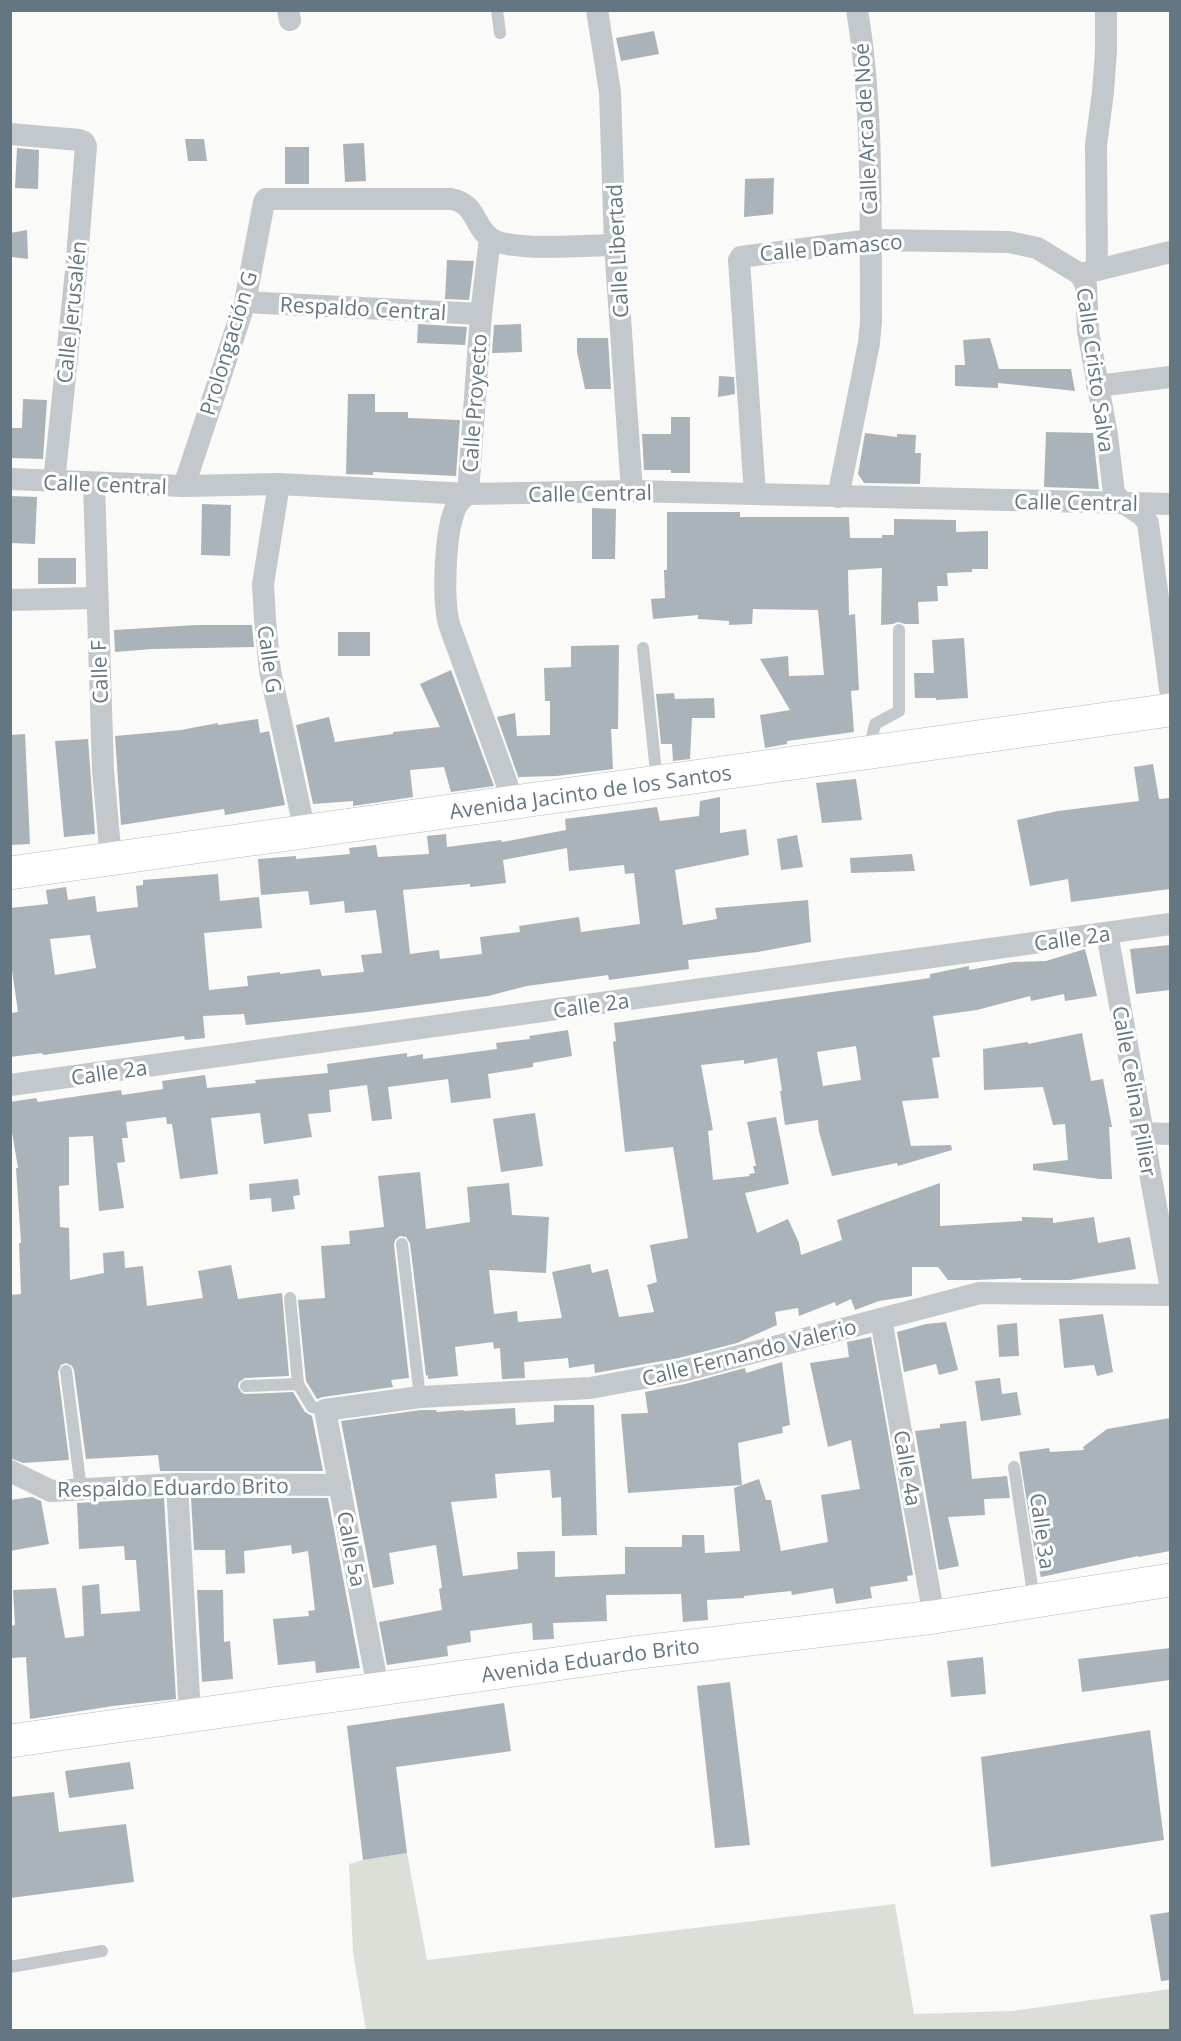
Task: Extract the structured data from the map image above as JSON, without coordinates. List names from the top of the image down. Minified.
{"streets":{"main road":["Avenida Jacinto de los Santos","Avenida Eduardo Brito"],"street":["Calle Arca de Noé","Calle Damasco","Calle Libertad","Respaldo Central","Calle Jerusalén","Prolongación G","Calle Cristo Salva","Calle Proyecto","Calle Central","Calle G","Calle F","Calle 2a","Calle Celina Pillier","Calle Fernando Valerio","Calle 4a","Respaldo Eduardo Brito","Calle 5a"],"lane":["Calle 3a"]},"crossings":[["Calle Arca de Noé","Calle Damasco"],["Calle Arca de Noé","Calle Central"],["Calle Damasco","Calle Cristo Salva"],["Calle Damasco","Calle Central"],["Calle Libertad","Calle Central"],["Respaldo Central","Prolongación G"],["Respaldo Central","Calle Proyecto"],["Calle Jerusalén","Calle Central"],["Prolongación G","Calle Proyecto"],["Prolongación G","Calle Central"],["Calle Cristo Salva","Calle Central"],["Calle Proyecto","Calle Central"],["Calle Proyecto","Avenida Jacinto de los Santos"],["Calle Central","Calle G"],["Calle Central","Calle F"],["Calle G","Avenida Jacinto de los Santos"],["Calle F","Avenida Jacinto de los Santos"],["Calle 2a","Calle Celina Pillier"],["Calle Fernando Valerio","Calle 4a"],["Calle Fernando Valerio","Calle 5a"],["Calle 4a","Avenida Eduardo Brito"],["Respaldo Eduardo Brito","Calle 5a"],["Calle 3a","Avenida Eduardo Brito"],["Calle 5a","Avenida Eduardo Brito"]]}
